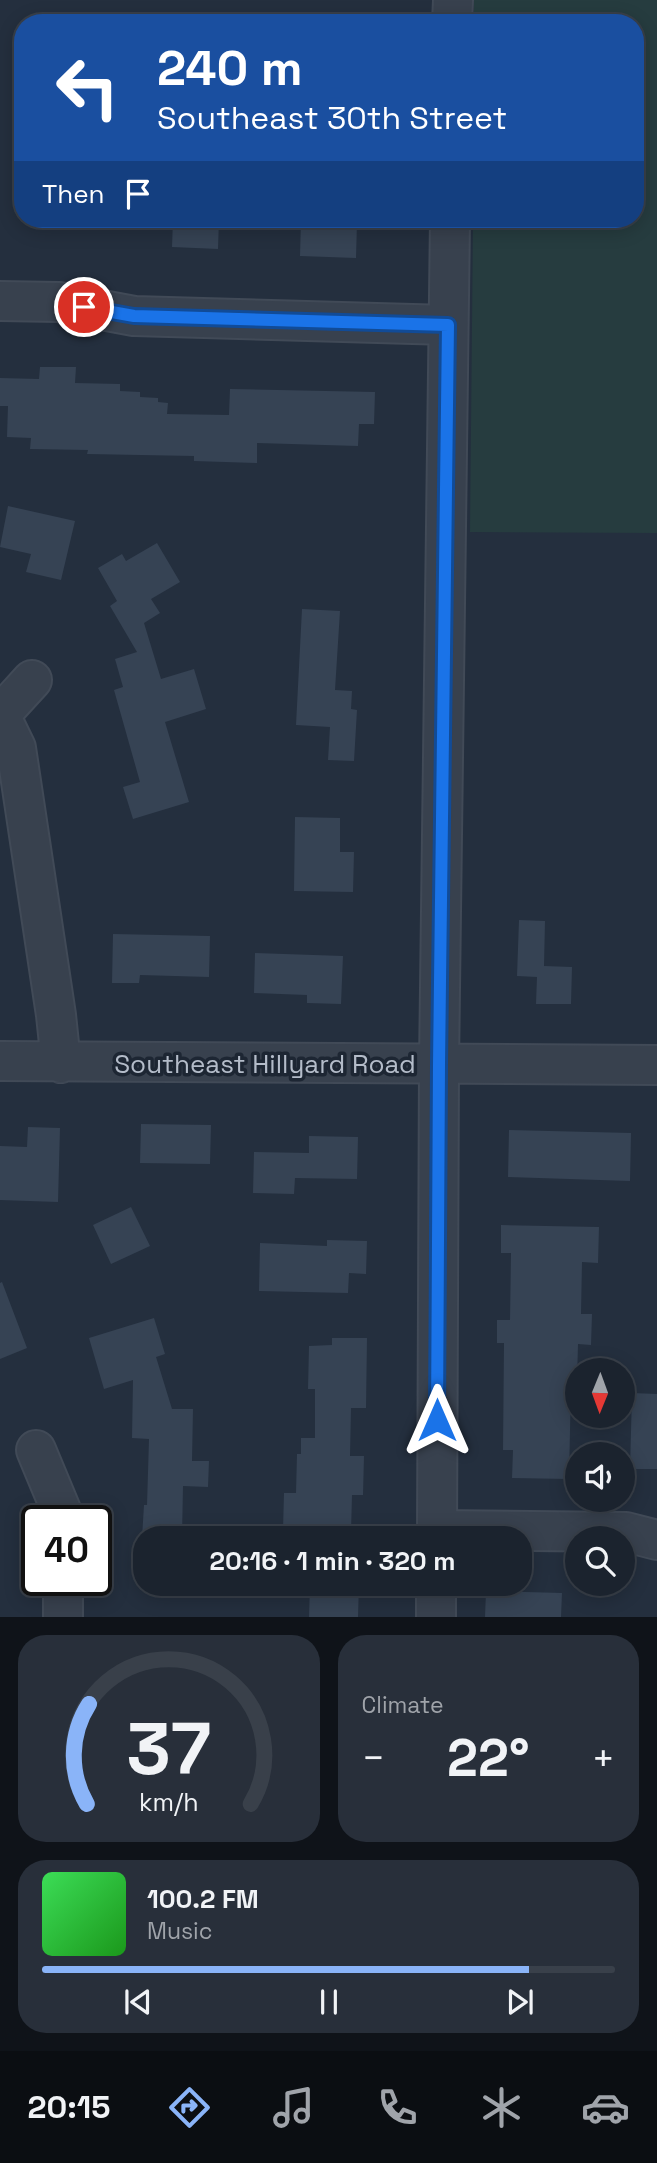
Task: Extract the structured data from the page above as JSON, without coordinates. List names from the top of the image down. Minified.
{"streets":{"street":["Southeast Hillyard Road"]},"north":"bottom","page":{"turn":["240 m","Southeast 30th Street"],"then":"Then","limit":"40","trip":"20:16 · 1 min · 320 m","tile":"Climate","heat":["−","22°","+"],"song":["100.2 FM","Music"],"tabs":"20:15","gauge":["37","km/h"]}}
